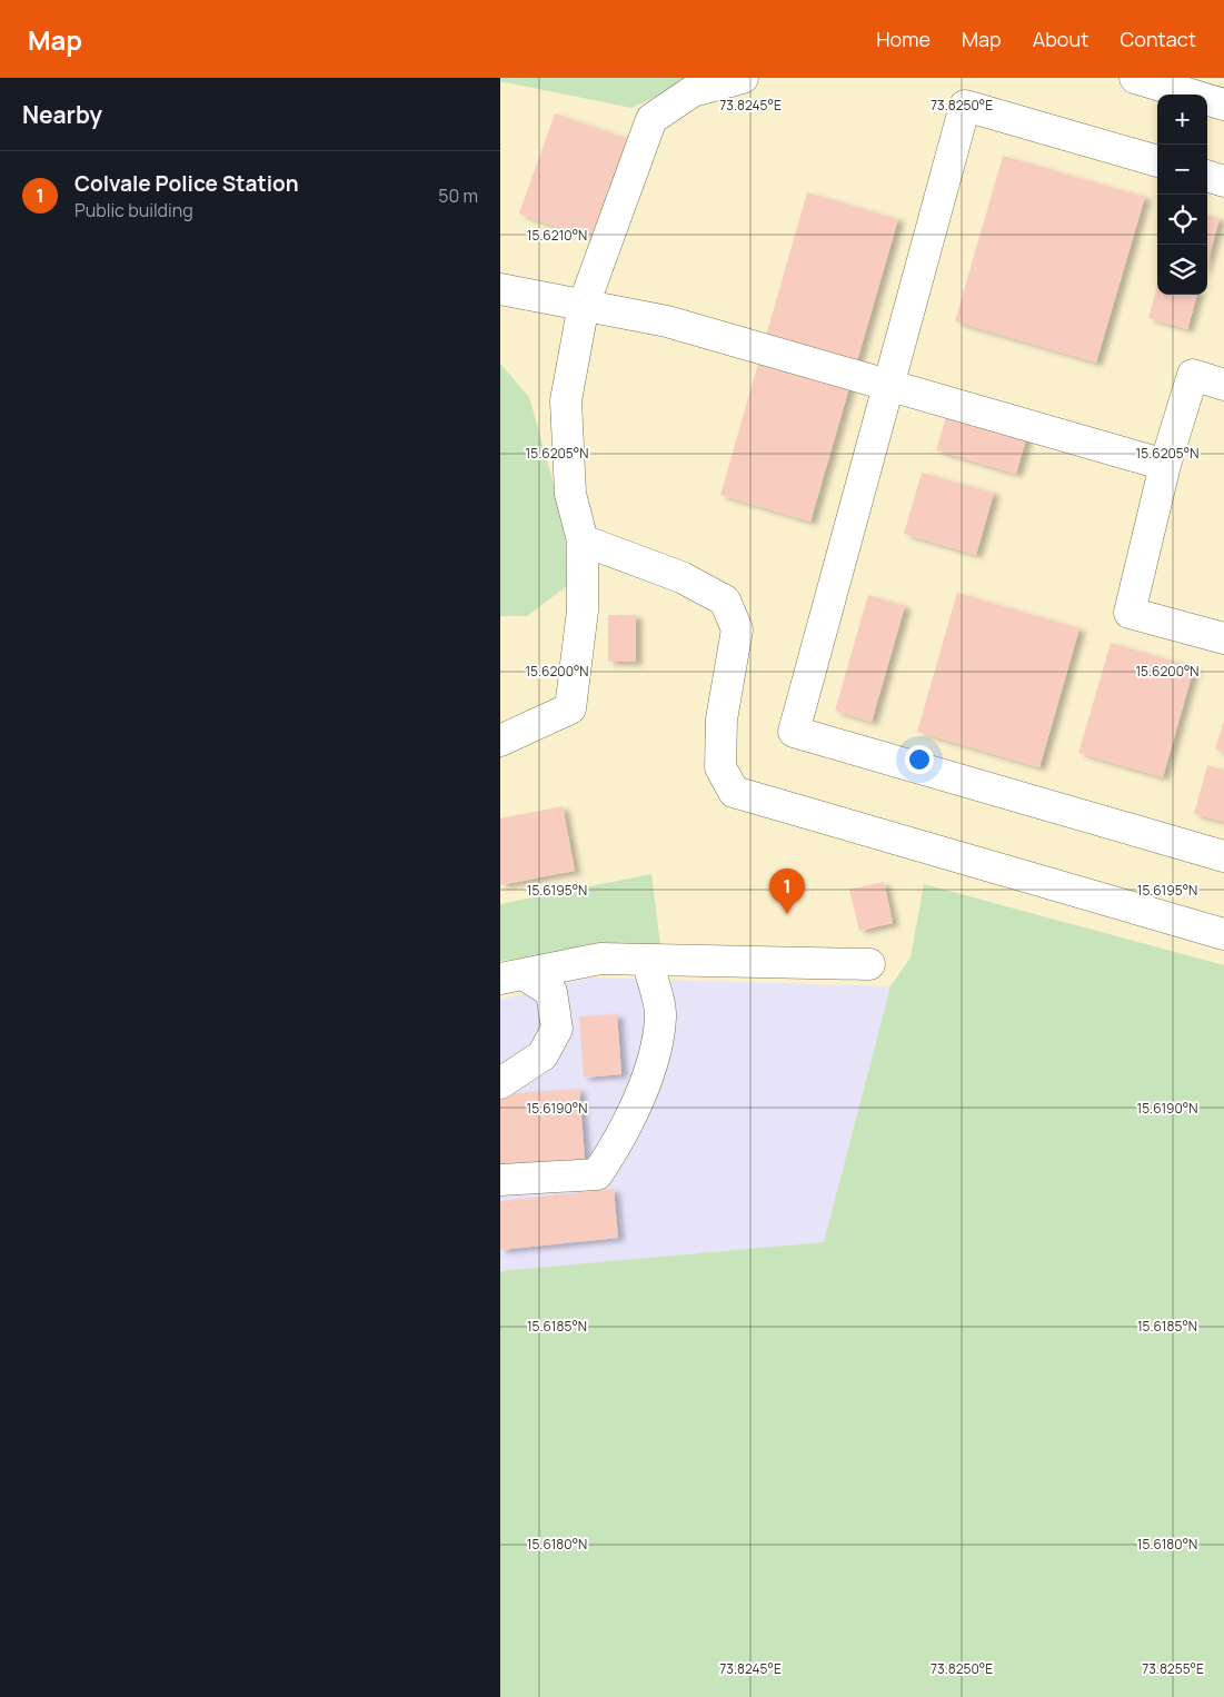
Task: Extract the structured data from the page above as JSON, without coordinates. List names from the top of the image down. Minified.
{"page":{"header":"Map","nav":["Home","Map","About","Contact"],"heading":"Nearby","map_buttons":["+","−"],"list":[{"mark":"1","name":"Colvale Police Station","note":"Public building","value":"50 m"}],"pins":"1"},"coordinates":["73.8245°E","73.8250°E","15.6210°N","15.6205°N","15.6200°N","15.6195°N","15.6190°N","15.6185°N","15.6180°N","73.8255°E"]}
